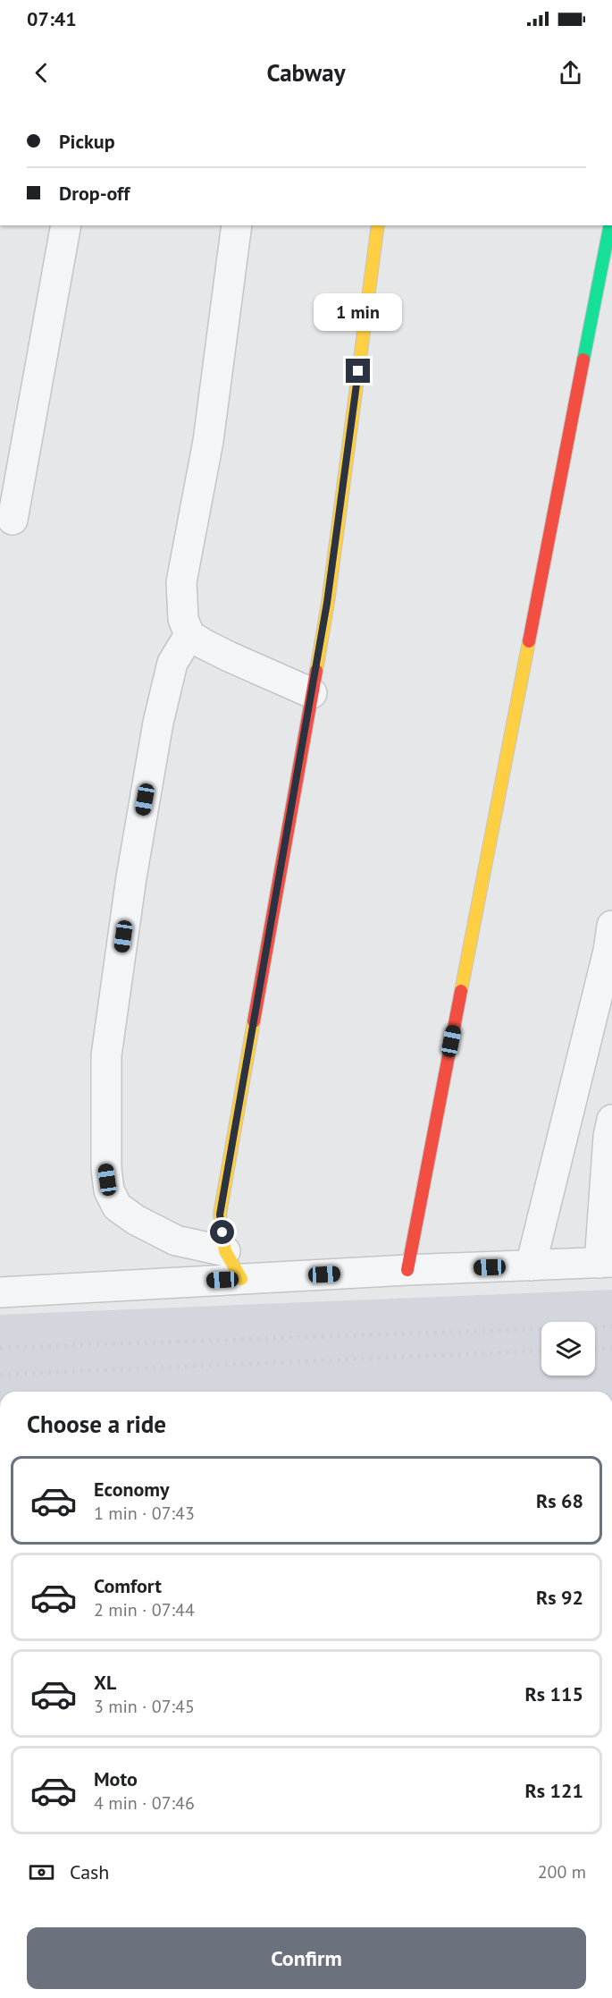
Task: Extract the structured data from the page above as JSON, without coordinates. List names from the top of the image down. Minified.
{"page":{"status":"07:41","header":"Cabway","banner":["Pickup","Drop-off"],"bubble":"1 min","heading":"Choose a ride","list":[{"name":"Economy","note":"1 min · 07:43","value":"Rs 68"},{"name":"Comfort","note":"2 min · 07:44","value":"Rs 92"},{"name":"XL","note":"3 min · 07:45","value":"Rs 115"},{"name":"Moto","note":"4 min · 07:46","value":"Rs 121"}],"pay":["Cash","200 m"],"buttons":"Confirm"}}
